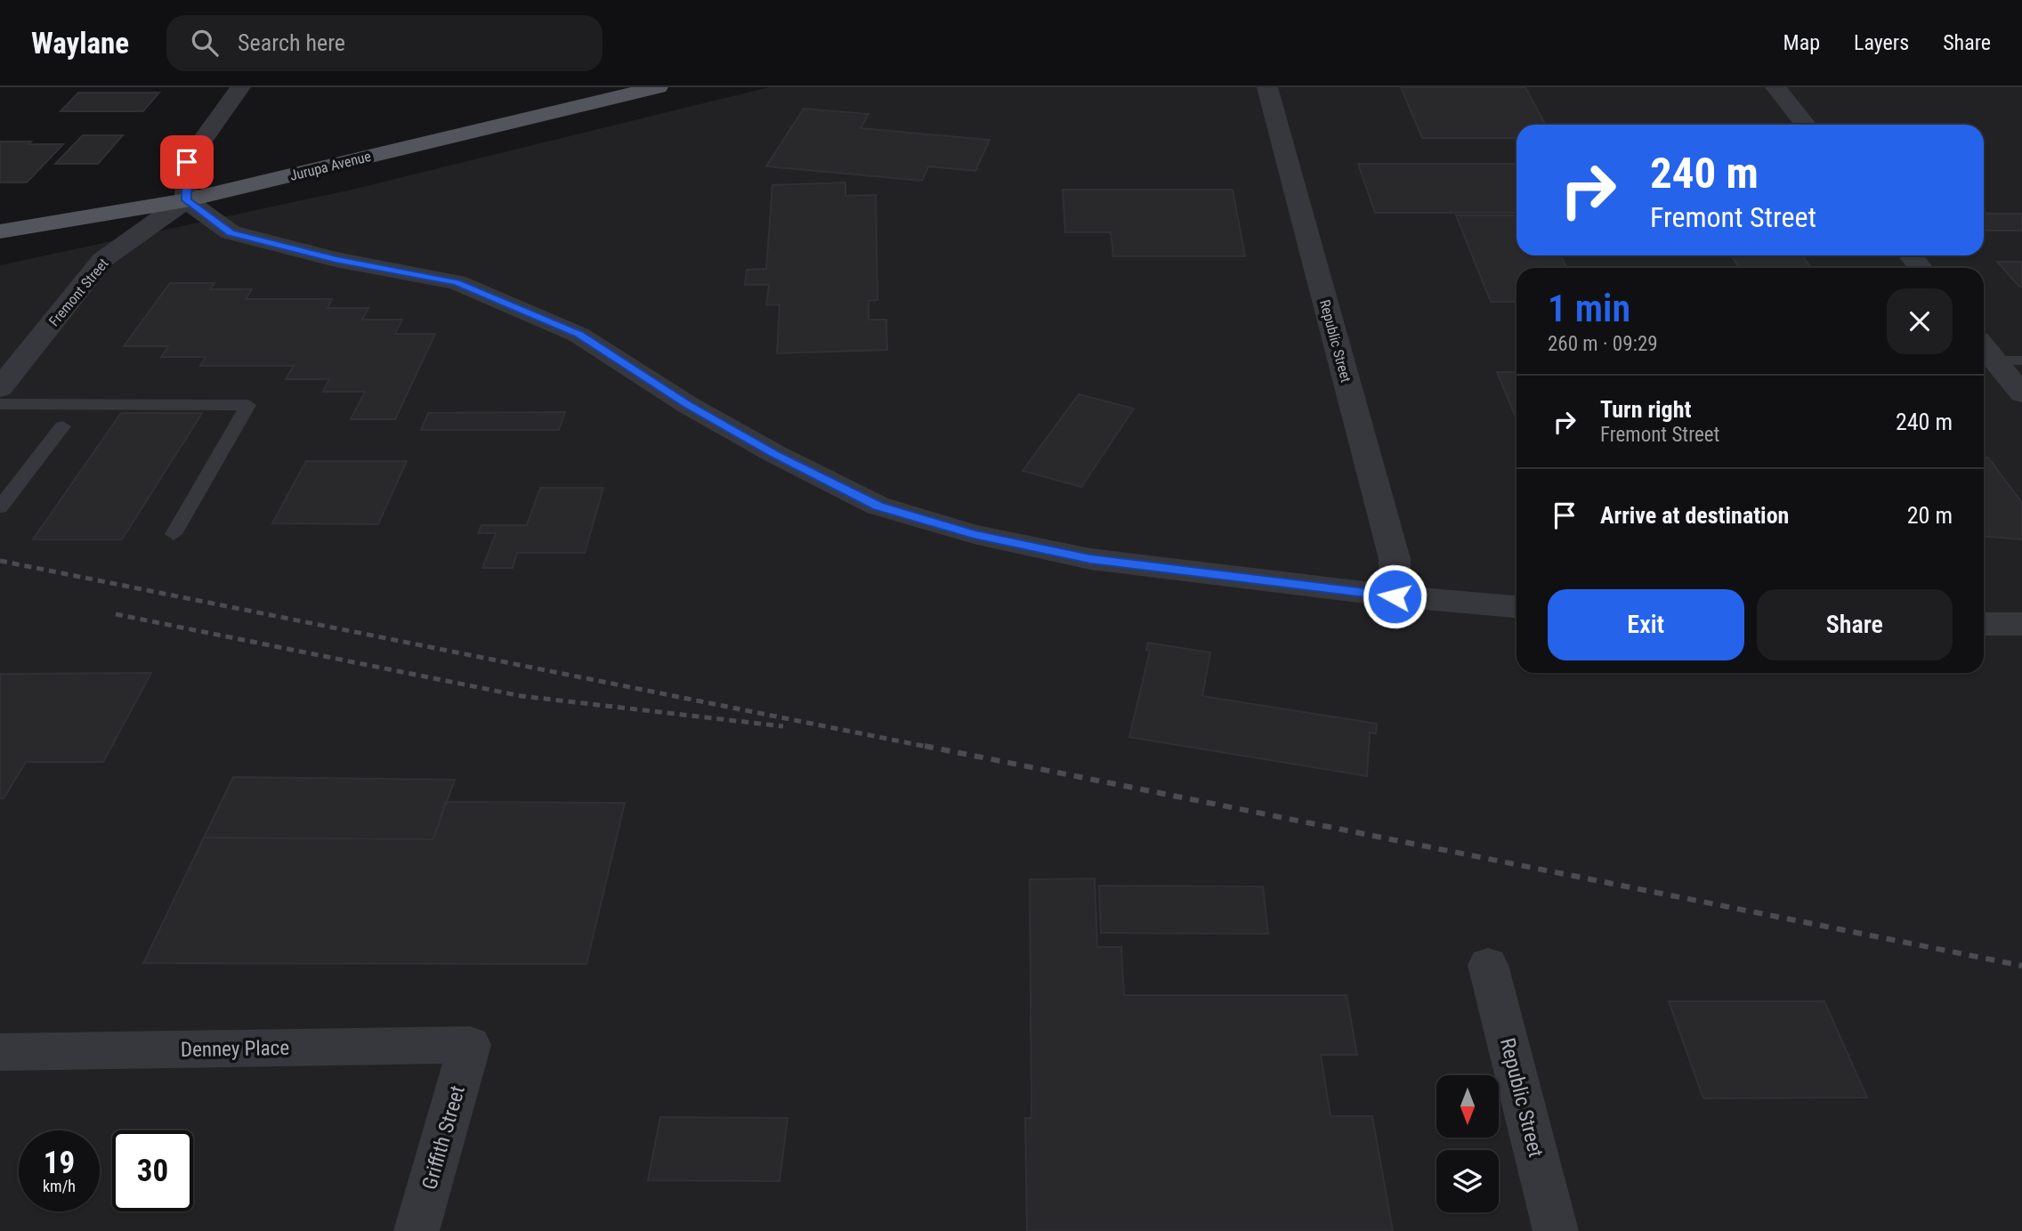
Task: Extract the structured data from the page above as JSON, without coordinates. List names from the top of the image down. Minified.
{"streets":{"main road":["Jurupa Avenue"],"street":["Fremont Street","Republic Street","Denney Place","Griffith Street"]},"crossings":[["Jurupa Avenue","Fremont Street"],["Denney Place","Griffith Street"]],"north":"bottom","page":{"header":"Waylane","search":"Search here","nav":["Map","Layers","Share"],"turn":["240 m","Fremont Street"],"heading":["1 min","260 m · 09:29"],"list":[{"name":"Turn right","note":"Fremont Street","value":"240 m"},{"name":"Arrive at destination","value":"20 m"}],"buttons":["Exit","Share"],"speed":"19 km/h","limit":"30"}}
